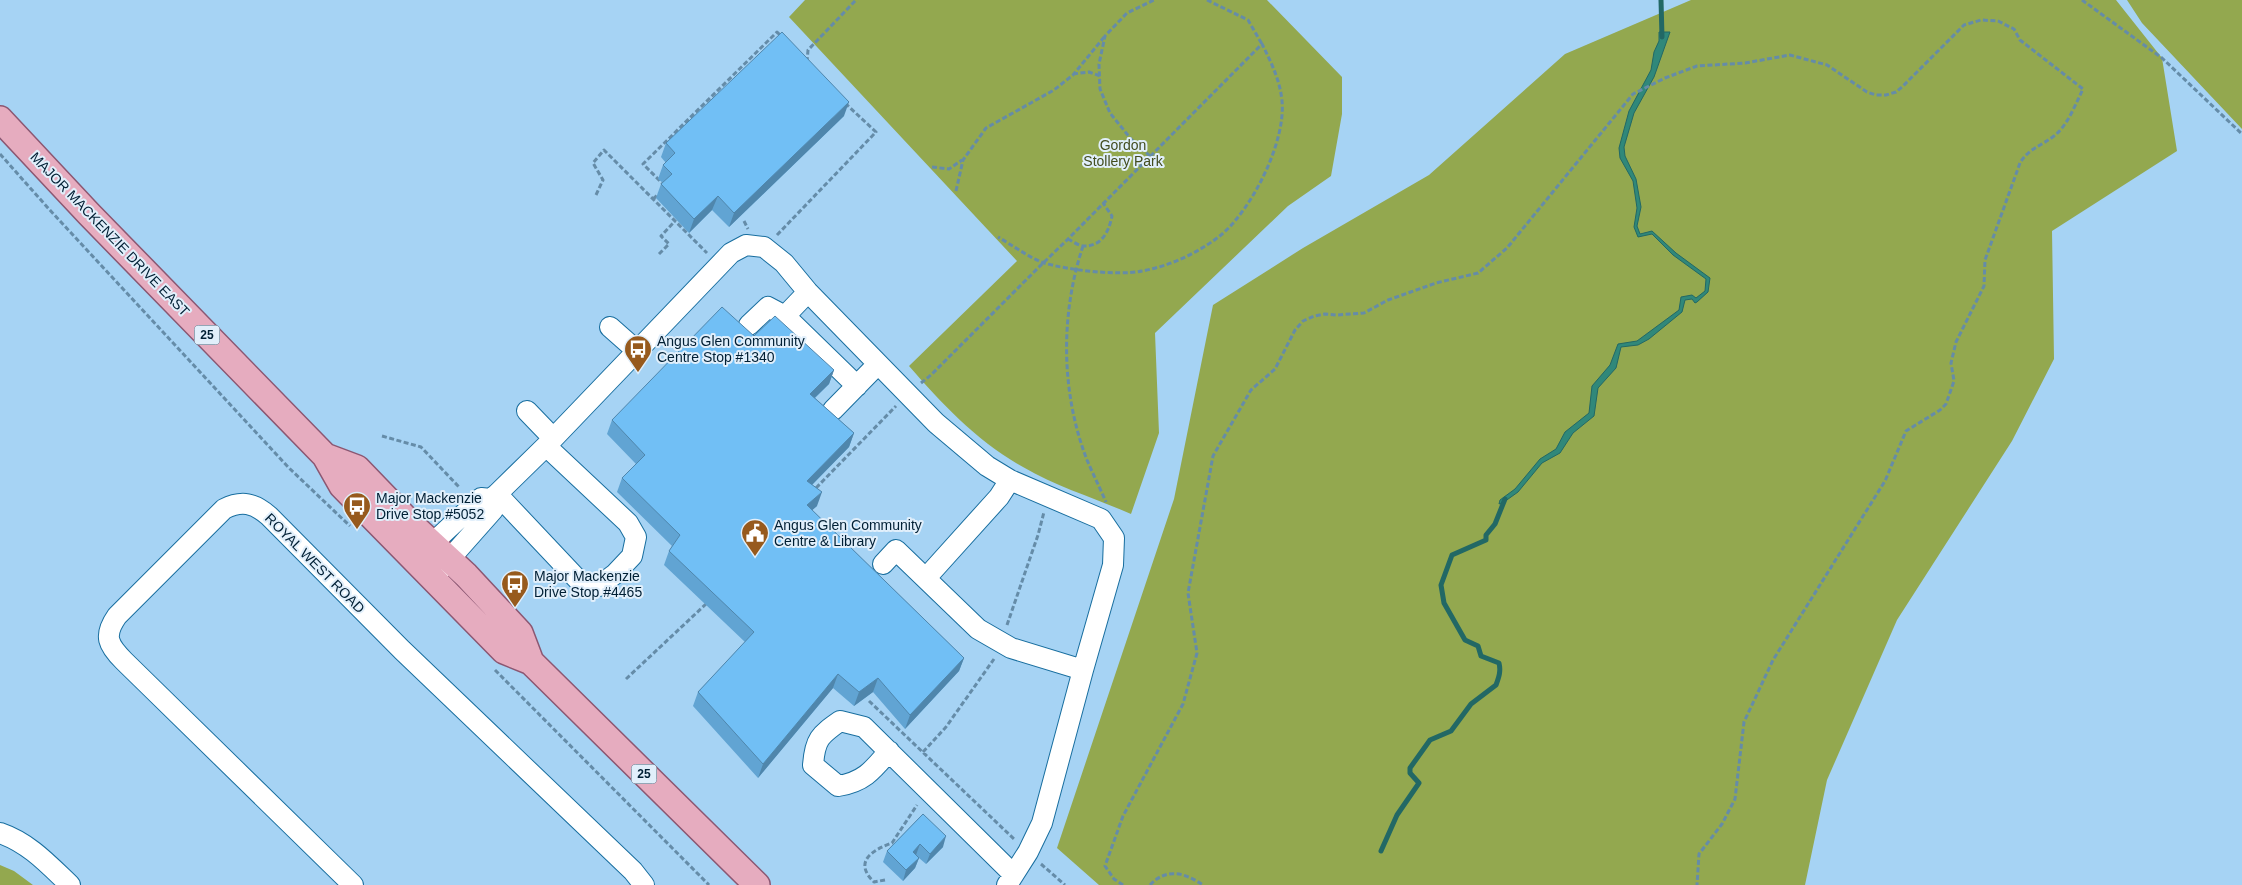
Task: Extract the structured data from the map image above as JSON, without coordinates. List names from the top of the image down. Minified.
{"streets":{"main road":["MAJOR MACKENZIE DRIVE EAST","25"],"street":["ROYAL WEST ROAD"]},"parks":["Gordon Stollery Park"],"places":{"bus stop":["Angus Glen Community Centre Stop #1340","Major Mackenzie Drive Stop #5052","Major Mackenzie Drive Stop #4465"],"public building":["Angus Glen Community Centre & Library"]}}
